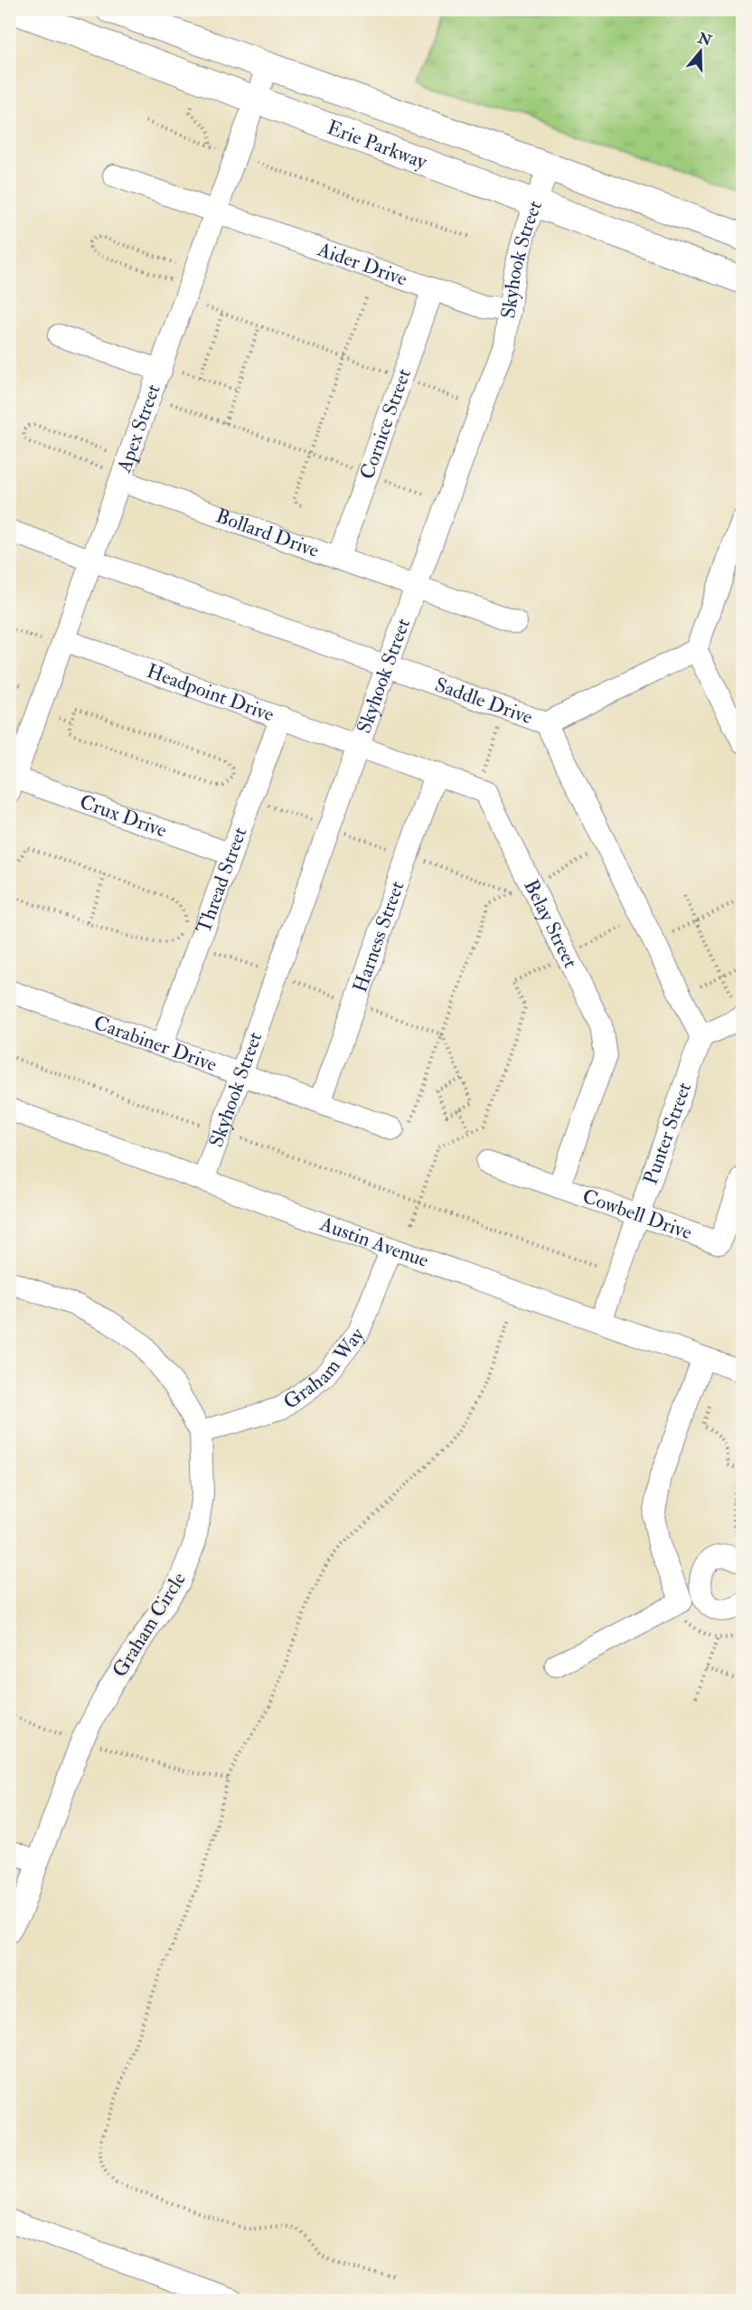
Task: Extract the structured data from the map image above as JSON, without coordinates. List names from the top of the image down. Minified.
{"streets":{"main road":["Erie Parkway"],"street":["Skyhook Street","Aider Drive","Cornice Street","Apex Street","Bollard Drive","Headpoint Drive","Saddle Drive","Crux Drive","Thread Street","Belay Street","Harness Street","Carabiner Drive","Punter Street","Cowbell Drive","Austin Avenue","Graham Way","Graham Circle"]},"crossings":[["Erie Parkway","Skyhook Street"],["Erie Parkway","Apex Street"],["Skyhook Street","Aider Drive"],["Skyhook Street","Bollard Drive"],["Skyhook Street","Headpoint Drive"],["Skyhook Street","Saddle Drive"],["Skyhook Street","Carabiner Drive"],["Skyhook Street","Austin Avenue"],["Aider Drive","Cornice Street"],["Aider Drive","Apex Street"],["Cornice Street","Bollard Drive"],["Apex Street","Bollard Drive"],["Apex Street","Headpoint Drive"],["Apex Street","Saddle Drive"],["Apex Street","Crux Drive"],["Headpoint Drive","Thread Street"],["Saddle Drive","Punter Street"],["Crux Drive","Thread Street"],["Thread Street","Carabiner Drive"],["Belay Street","Cowbell Drive"],["Harness Street","Carabiner Drive"],["Punter Street","Cowbell Drive"],["Punter Street","Austin Avenue"],["Austin Avenue","Graham Way"],["Graham Way","Graham Circle"]],"north":"top"}
